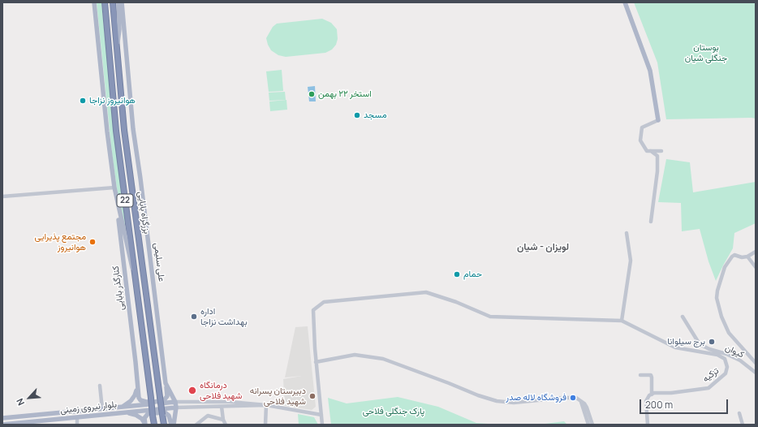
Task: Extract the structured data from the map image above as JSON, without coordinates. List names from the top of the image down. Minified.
{"streets":{"highway":["22","بزرگراه بابایی"],"main road":["علی سلیمی","کنارگذر بابایی","بلوار نیروی زمینی"],"street":["کیوان","تزکیه"]},"crossings":[["علی سلیمی","بلوار نیروی زمینی"]],"districts":["لویزان - شیان"],"parks":["بوستان جنگلی شیان","پارک جنگلی فلاحی"],"places":["استخر ۲۲ بهمن","هوانیروز نزاجا","مسجد","مجتمع پذیرایی هوانیروز","حمام","اداره بهداشت نزاجا","برج سیلوانا","درمانگاه شهید فلاحی","دبیرستان پسرانه شهید فلاحی","فروشگاه لاله صدر"],"scale_bar":"200 m","north":"bottom left"}
